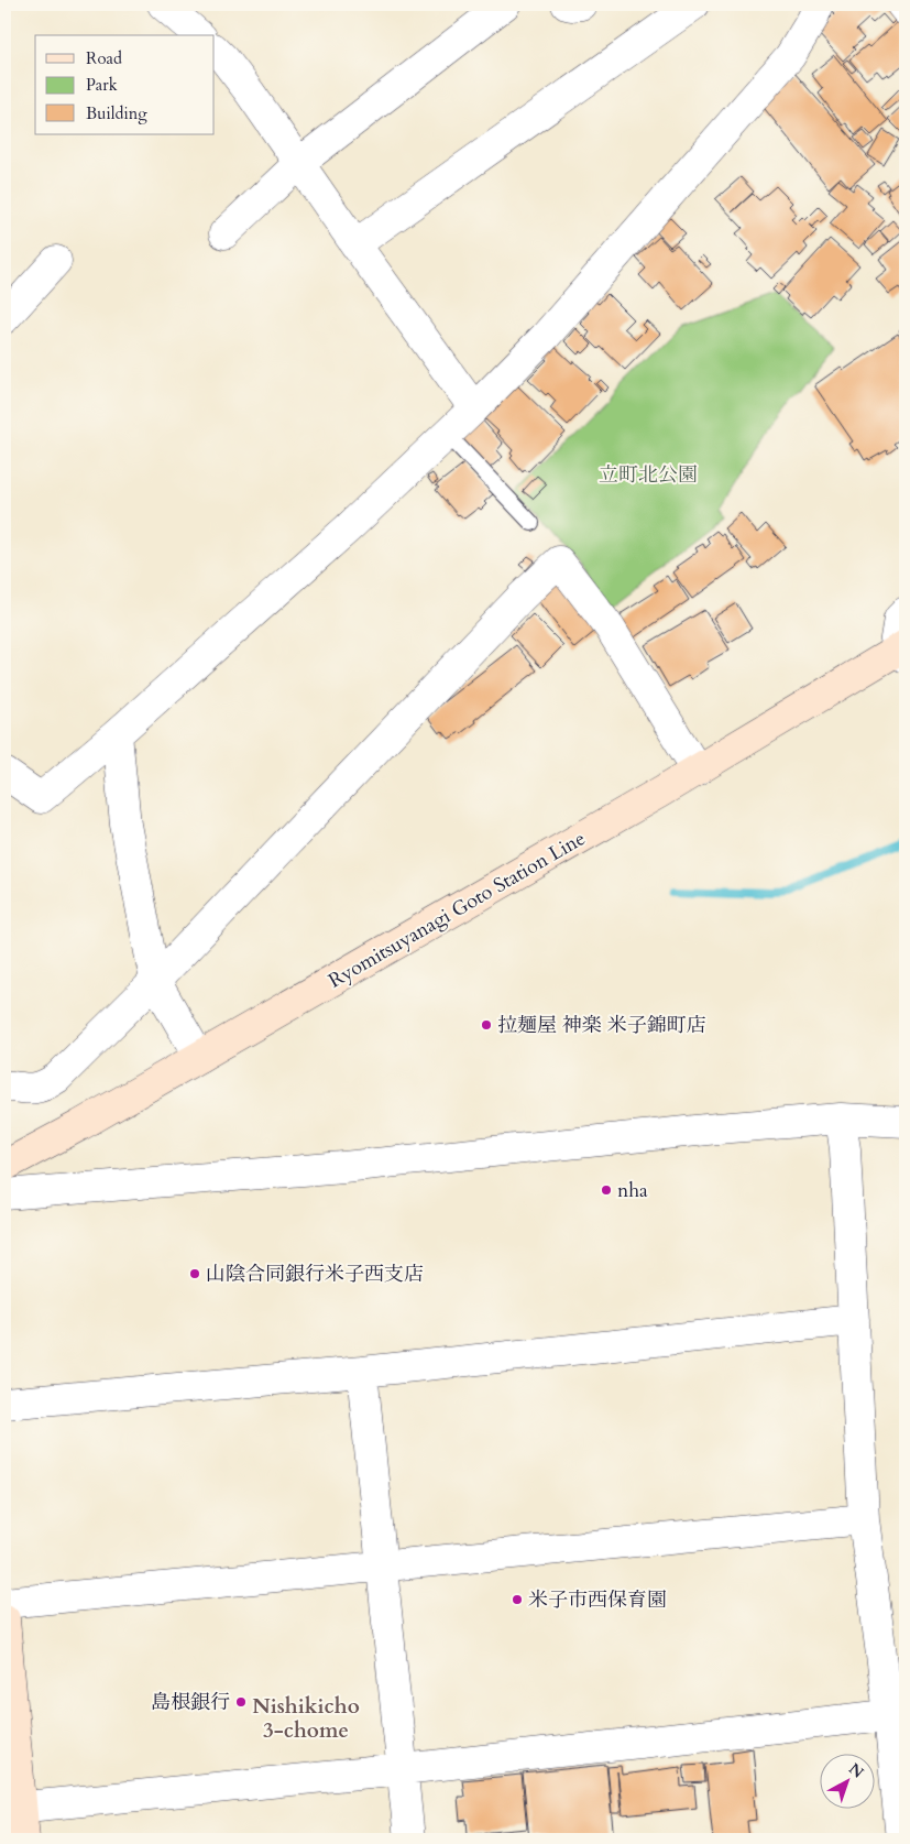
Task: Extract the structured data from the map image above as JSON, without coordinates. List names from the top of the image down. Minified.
{"streets":{"main road":["Ryomitsuyanagi Goto Station Line"]},"districts":["Nishikicho 3-chome"],"parks":["立町北公園"],"places":["拉麺屋 神楽 米子錦町店","nha","山陰合同銀行米子西支店","米子市西保育園","島根銀行"],"legend":["Road","Park","Building"],"north":"top right"}
